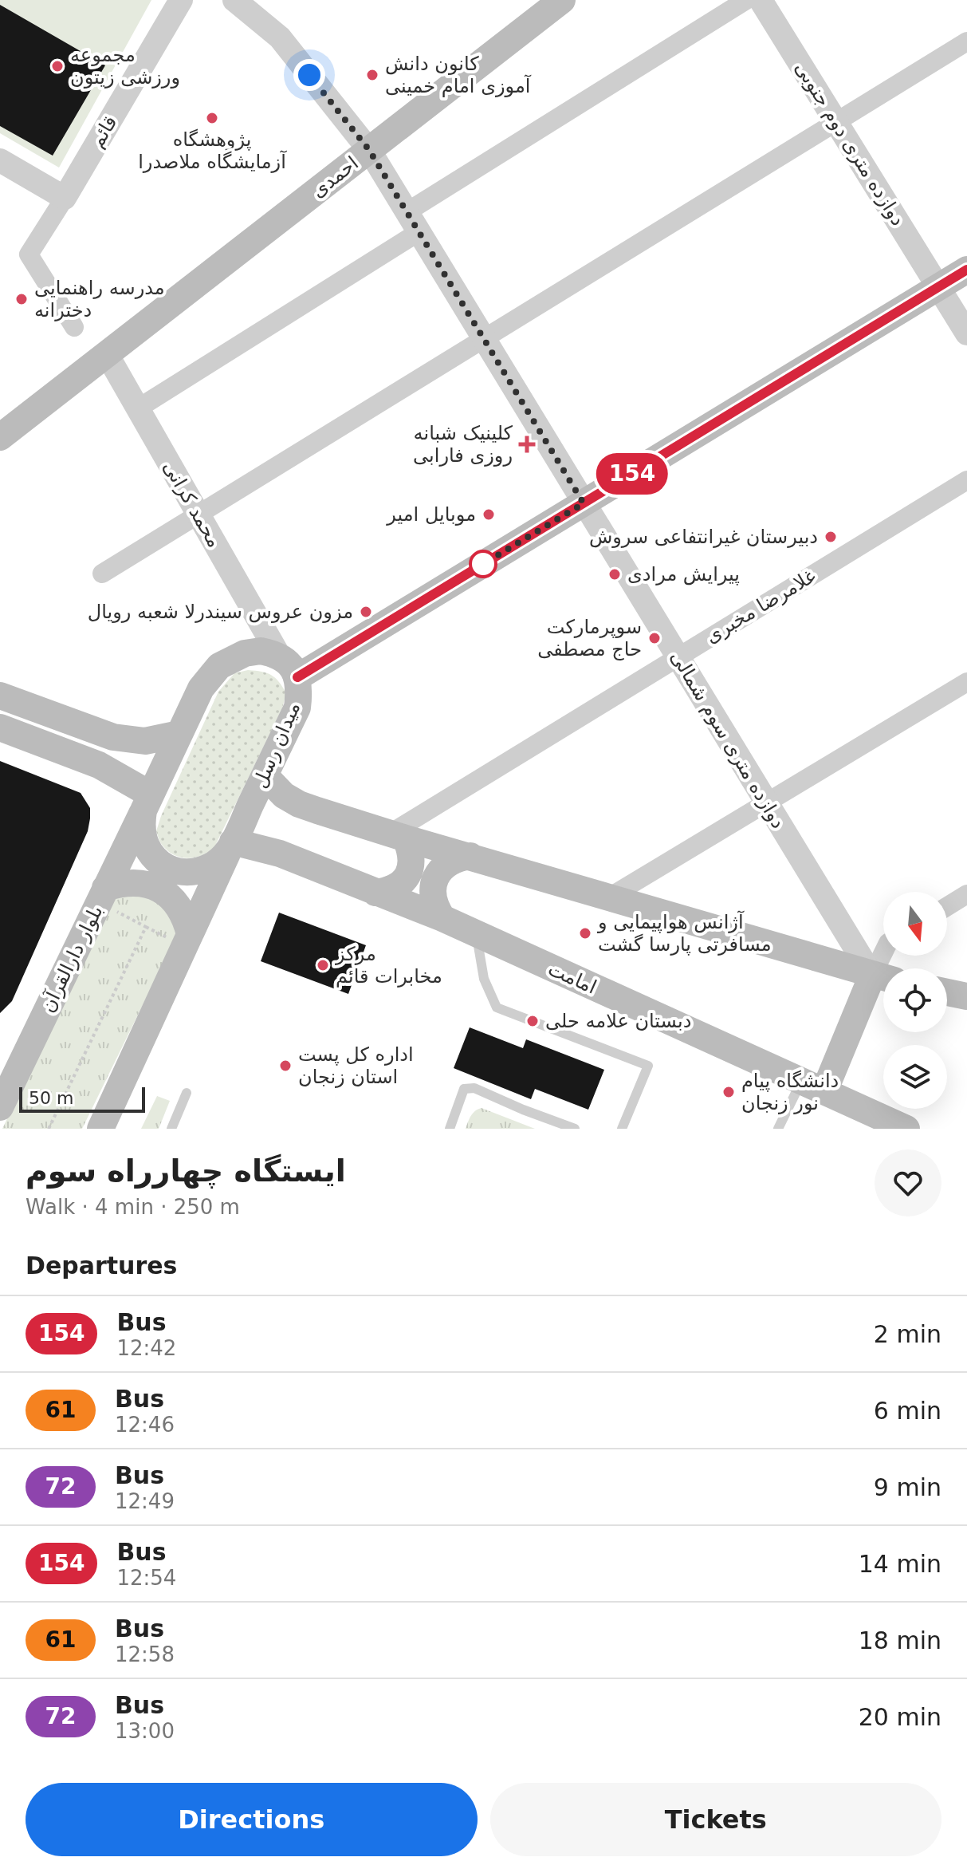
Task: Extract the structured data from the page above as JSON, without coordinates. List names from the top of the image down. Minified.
{"streets":{"main road":["احمدی","میدان رسل","بلوار دارالقرآن","امامت"],"street":["قائم","دوازده متری دوم جنوبی","محمد کرانی","غلامرضا مخبری","دوازده متری سوم شمالی"]},"crossings":[["احمدی","محمد کرانی"],["احمدی","دوازده متری سوم شمالی"],["محمد کرانی","میدان رسل"],["غلامرضا مخبری","دوازده متری سوم شمالی"],["میدان رسل","بلوار دارالقرآن"],["میدان رسل","امامت"]],"places":{"other":["مجموعه ورزشی زیتون","کانون دانش آموزی امام خمینی","پژوهشگاه آزمایشگاه ملاصدرا","مدرسه راهنمایی دخترانه","موبایل امیر","دبیرستان غیرانتفاعی سروش","پیرایش مرادی","مزون عروس سیندرلا شعبه رویال","سوپرمارکت حاج مصطفی","آژانس هواپیمایی و مسافرتی پارسا گشت","مرکز مخابرات قائم","دبستان علامه حلی","اداره کل پست استان زنجان","دانشگاه پیام نور زنجان"],"health":["کلینیک شبانه روزی فارابی"]},"lines":["bus line 154"],"scale_bar":"50 m","north":"bottom","page":{"on_map":"154","scale":"50 m","heading":[["ایستگاه چهارراه سوم","Walk · 4 min · 250 m"],"Departures"],"list":[{"mark":"154","name":"Bus","note":"12:42","value":"2 min"},{"mark":"61","name":"Bus","note":"12:46","value":"6 min"},{"mark":"72","name":"Bus","note":"12:49","value":"9 min"},{"mark":"154","name":"Bus","note":"12:54","value":"14 min"},{"mark":"61","name":"Bus","note":"12:58","value":"18 min"},{"mark":"72","name":"Bus","note":"13:00","value":"20 min"}],"buttons":["Directions","Tickets"]}}
